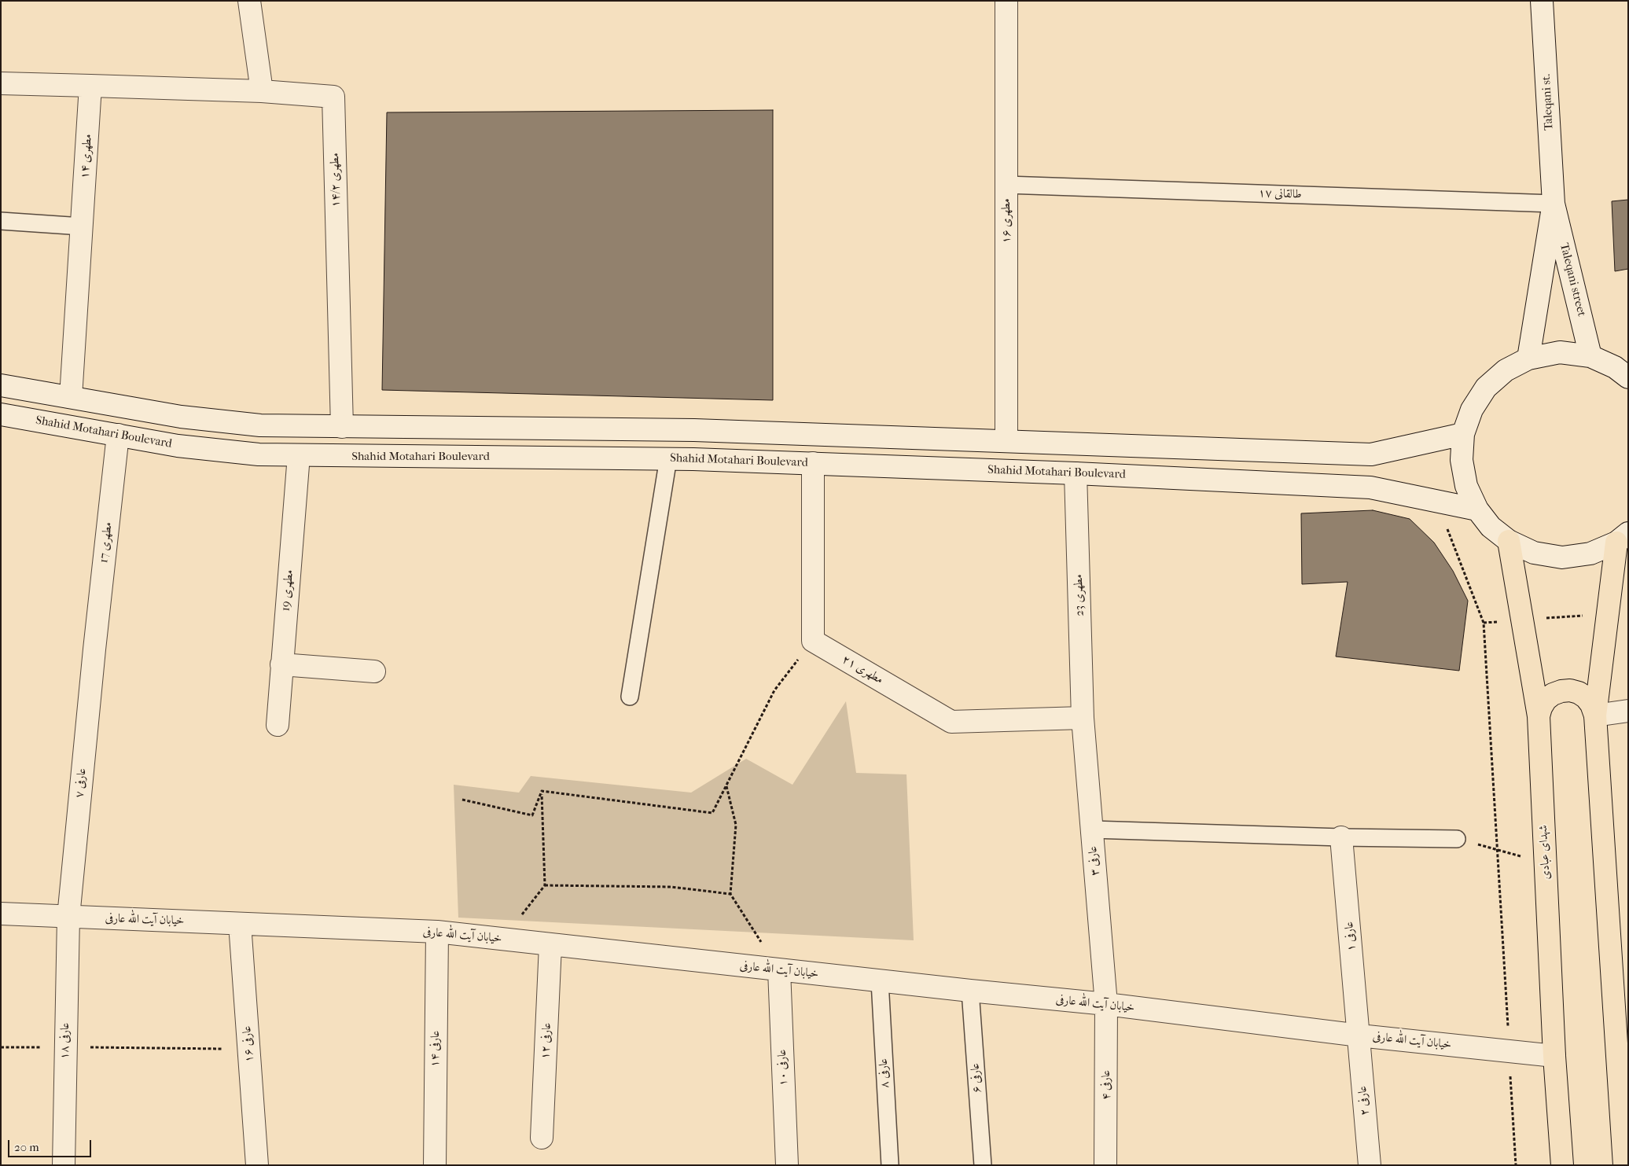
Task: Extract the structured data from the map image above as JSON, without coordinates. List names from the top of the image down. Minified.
{"streets":{"main road":["شهدای عبادی"],"street":["Taleqani st.","مطهری ۱۴","مطهری ۱۴/۲","مطهری ۱۶","Taleqani street","Shahid Motahari Boulevard","مطهری 17","مطهری 19","مطهری 23","مطهری ۲۱","عارفی ۷","عارفی ۳","خیابان آیت الله عارفی","عارفی ۱","عارفی ۱۸","عارفی ۱۲","عارفی ۱۶","عارفی ۱۴","عارفی ۱۰","عارفی ۴","عارفی ۲"],"lane":["طالقانی ۱۷","عارفی ۸","عارفی ۶"]},"crossings":[["Taleqani st.","طالقانی ۱۷"],["Taleqani st.","Taleqani street"],["طالقانی ۱۷","مطهری ۱۶"],["طالقانی ۱۷","Taleqani street"],["Shahid Motahari Boulevard","مطهری 17"],["Shahid Motahari Boulevard","مطهری 19"],["Shahid Motahari Boulevard","مطهری 23"],["مطهری 17","عارفی ۷"],["مطهری 23","مطهری ۲۱"],["مطهری 23","عارفی ۳"],["مطهری ۲۱","عارفی ۳"],["عارفی ۷","خیابان آیت الله عارفی"],["عارفی ۷","عارفی ۱۸"],["شهدای عبادی","خیابان آیت الله عارفی"],["عارفی ۳","خیابان آیت الله عارفی"],["عارفی ۳","عارفی ۴"],["خیابان آیت الله عارفی","عارفی ۱"],["خیابان آیت الله عارفی","عارفی ۱۸"],["خیابان آیت الله عارفی","عارفی ۱۲"],["خیابان آیت الله عارفی","عارفی ۱۶"],["خیابان آیت الله عارفی","عارفی ۱۴"],["خیابان آیت الله عارفی","عارفی ۱۰"],["خیابان آیت الله عارفی","عارفی ۸"],["خیابان آیت الله عارفی","عارفی ۶"],["خیابان آیت الله عارفی","عارفی ۴"],["خیابان آیت الله عارفی","عارفی ۲"],["عارفی ۱","عارفی ۲"]],"scale_bar":"20 m"}
